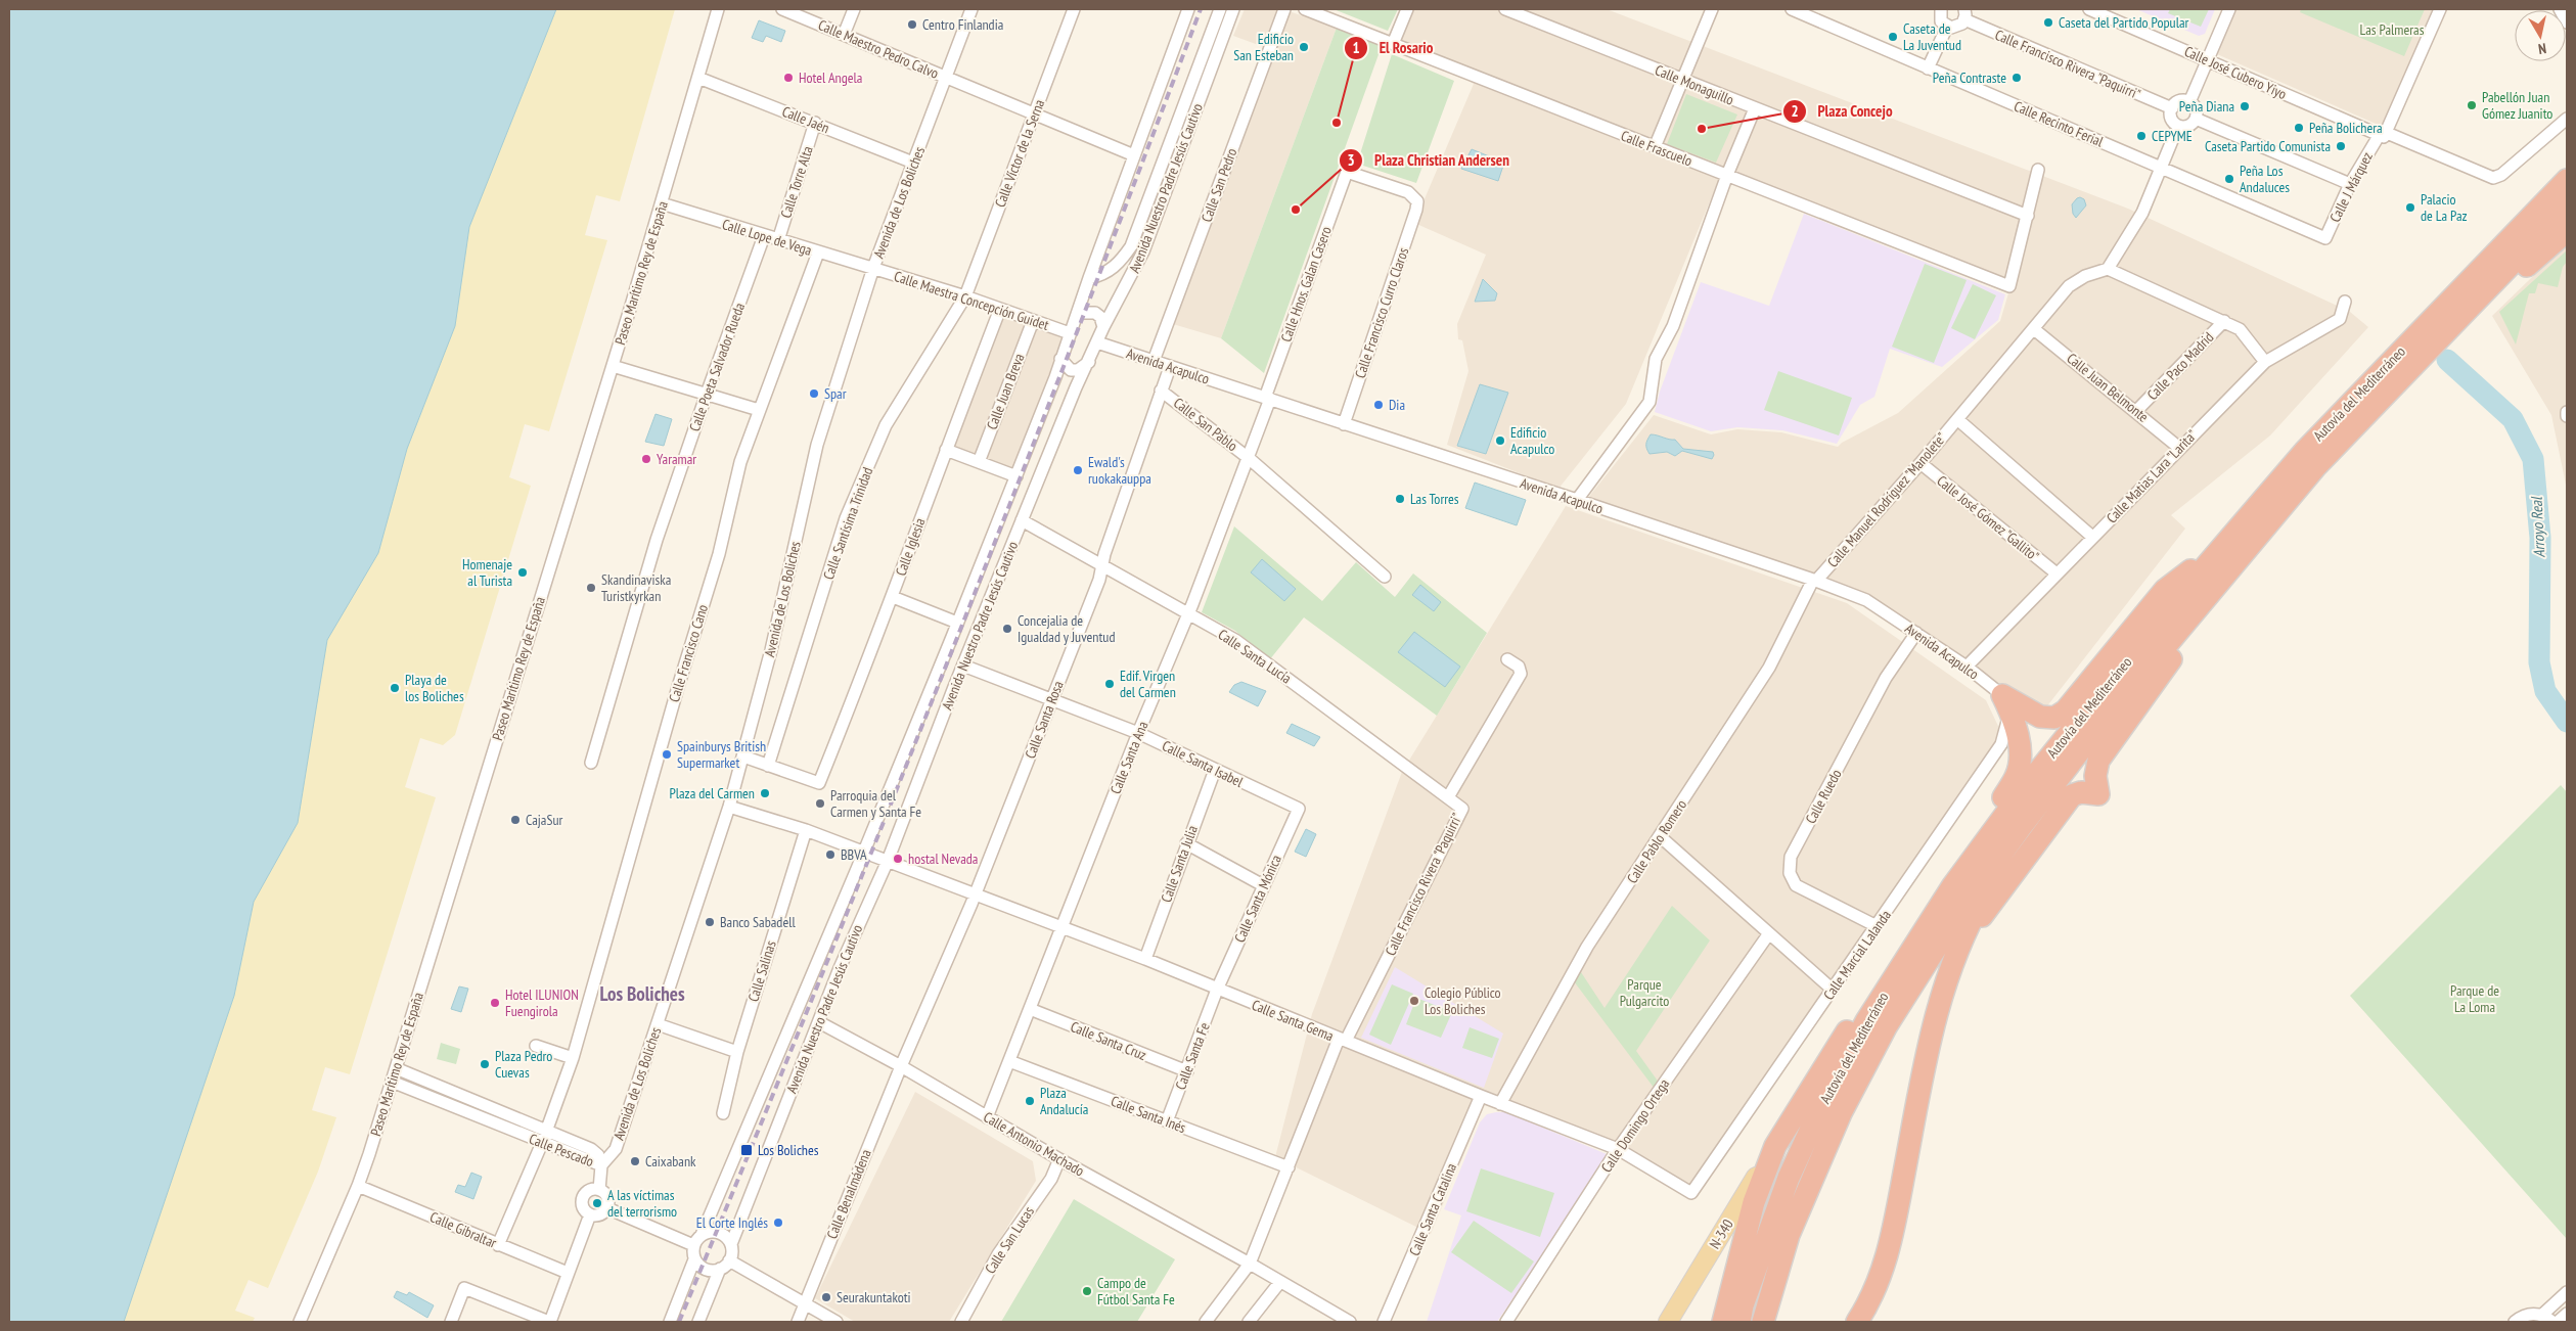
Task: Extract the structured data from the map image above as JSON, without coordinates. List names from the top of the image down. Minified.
{"streets":{"highway":["Autovía del Mediterráneo"],"main road":["N-340"],"street":["Calle Maestro Pedro Calvo","Calle Francisco Rivera \"Paquirri\"","Calle José Cubero Yiyo","Calle Monaguillo","Calle Jaén","Calle Recinto Ferial","Calle Frascuelo","Calle Víctor de la Serna","Calle Torre Alta","Calle San Pedro","Calle J Márquez","Avenida Nuestro Padre Jesús Cautivo","Avenida de Los Boliches","Calle Lope de Vega","Paseo Marítimo Rey de España","Calle Hnos. Galan Casero","Calle Maestra Concepción Guidet","Calle Francisco Curro Claros","Avenida Acapulco","Calle Paco Madrid","Calle Poeta Salvador Rueda","Calle Juan Belmonte","Calle Juan Breva","Calle San Pablo","Calle Matias Lara \"Larita\"","Calle Manuel Rodríguez \"Manolete\"","Calle José Gómez \"Gallito\"","Calle Santísima Trinidad","Calle Iglesia","Calle Francisco Cano","Calle Santa Lucía","Calle Santa Rosa","Calle Santa Ana","Calle Santa Isabel","Calle Ruedo","Calle Pablo Romero","Calle Santa Julia","Calle Santa Mónica","Calle Marcial Lalanda","Calle Salinas","Calle Santa Gema","Calle Santa Cruz","Calle Santa Fe","Calle Santa Inés","Calle Domingo Ortega","Calle Antonio Machado","Calle Pescado","Calle Benalmádena","Calle Santa Catalina","Calle Gibraltar","Calle San Lucas"]},"crossings":[["Calle Maestro Pedro Calvo","Calle Víctor de la Serna"],["Calle Maestro Pedro Calvo","Avenida Nuestro Padre Jesús Cautivo"],["Calle Maestro Pedro Calvo","Avenida de Los Boliches"],["Calle Francisco Rivera \"Paquirri\"","Calle Santa Lucía"],["Calle Francisco Rivera \"Paquirri\"","Calle Santa Gema"],["Calle Francisco Rivera \"Paquirri\"","Calle Santa Inés"],["Calle Francisco Rivera \"Paquirri\"","Calle Antonio Machado"],["Calle José Cubero Yiyo","Calle J Márquez"],["Calle Monaguillo","Calle Frascuelo"],["Calle Jaén","Calle Torre Alta"],["Calle Jaén","Avenida de Los Boliches"],["Calle Jaén","Paseo Marítimo Rey de España"],["Calle Recinto Ferial","Calle J Márquez"],["Calle Víctor de la Serna","Calle Maestra Concepción Guidet"],["Calle Víctor de la Serna","Calle Santísima Trinidad"],["Calle Torre Alta","Calle Lope de Vega"],["Calle San Pedro","Avenida Acapulco"],["Avenida Nuestro Padre Jesús Cautivo","Calle Maestra Concepción Guidet"],["Avenida Nuestro Padre Jesús Cautivo","Avenida Acapulco"],["Avenida Nuestro Padre Jesús Cautivo","Calle Santa Lucía"],["Avenida Nuestro Padre Jesús Cautivo","Calle Santa Isabel"],["Avenida Nuestro Padre Jesús Cautivo","Calle Santa Gema"],["Avenida Nuestro Padre Jesús Cautivo","Calle Antonio Machado"],["Avenida de Los Boliches","Calle Lope de Vega"],["Avenida de Los Boliches","Calle Maestra Concepción Guidet"],["Avenida de Los Boliches","Calle Santa Gema"],["Avenida de Los Boliches","Calle Pescado"],["Calle Lope de Vega","Paseo Marítimo Rey de España"],["Calle Lope de Vega","Calle Maestra Concepción Guidet"],["Calle Lope de Vega","Calle Poeta Salvador Rueda"],["Calle Lope de Vega","Calle Francisco Cano"],["Paseo Marítimo Rey de España","Calle Pescado"],["Paseo Marítimo Rey de España","Calle Gibraltar"],["Calle Hnos. Galan Casero","Calle Francisco Curro Claros"],["Calle Hnos. Galan Casero","Avenida Acapulco"],["Calle Hnos. Galan Casero","Calle Santa Ana"],["Calle Maestra Concepción Guidet","Calle Juan Breva"],["Calle Maestra Concepción Guidet","Calle Santísima Trinidad"],["Calle Maestra Concepción Guidet","Calle Iglesia"],["Calle Francisco Curro Claros","Avenida Acapulco"],["Avenida Acapulco","Calle Matias Lara \"Larita\""],["Avenida Acapulco","Calle Manuel Rodríguez \"Manolete\""],["Avenida Acapulco","Calle Santa Rosa"],["Avenida Acapulco","Calle Santa Ana"],["Avenida Acapulco","Calle Ruedo"],["Avenida Acapulco","Calle Pablo Romero"],["Avenida Acapulco","Calle Marcial Lalanda"],["Calle Paco Madrid","Calle Juan Belmonte"],["Calle Juan Belmonte","Calle Matias Lara \"Larita\""],["Calle Juan Belmonte","Calle Manuel Rodríguez \"Manolete\""],["Calle San Pablo","Calle Santa Rosa"],["Calle San Pablo","Calle Santa Ana"],["Calle Matias Lara \"Larita\"","Calle Manuel Rodríguez \"Manolete\""],["Calle Matias Lara \"Larita\"","Calle José Gómez \"Gallito\""],["Calle Manuel Rodríguez \"Manolete\"","Calle José Gómez \"Gallito\""],["Calle Manuel Rodríguez \"Manolete\"","Calle Pablo Romero"],["Calle Santísima Trinidad","Calle Iglesia"],["Calle Francisco Cano","Calle Pescado"],["Calle Francisco Cano","Calle Gibraltar"],["Calle Santa Lucía","Calle Santa Rosa"],["Calle Santa Lucía","Calle Santa Ana"],["Calle Santa Rosa","Calle Santa Isabel"],["Calle Santa Rosa","Calle Santa Gema"],["Calle Santa Rosa","Calle Antonio Machado"],["Calle Santa Rosa","Calle Benalmádena"],["Calle Santa Ana","Calle Santa Isabel"],["Calle Santa Ana","Calle Santa Gema"],["Calle Santa Ana","Calle Santa Cruz"],["Calle Santa Ana","Calle Santa Inés"],["Calle Santa Ana","Calle Antonio Machado"],["Calle Santa Isabel","Calle Santa Julia"],["Calle Santa Isabel","Calle Santa Mónica"],["Calle Ruedo","Calle Marcial Lalanda"],["Calle Pablo Romero","Calle Santa Gema"],["Calle Santa Julia","Calle Santa Gema"],["Calle Santa Mónica","Calle Santa Gema"],["Calle Santa Mónica","Calle Santa Fe"],["Calle Marcial Lalanda","Calle Santa Gema"],["Calle Salinas","Calle Santa Gema"],["Calle Santa Gema","Calle Santa Fe"],["Calle Santa Gema","Calle Domingo Ortega"],["Calle Santa Gema","Calle Santa Catalina"],["Calle Santa Cruz","Calle Santa Fe"],["Calle Santa Fe","Calle Santa Inés"],["Calle Antonio Machado","Calle Benalmádena"],["Calle Antonio Machado","Calle San Lucas"]],"districts":["Los Boliches"],"water":["Arroyo Real"],"parks":["Las Palmeras","Parque Pulgarcito","Parque de La Loma"],"places":{"other":["Caseta del Partido Popular","Centro Finlandia","Caseta de La Juventud","Edificio San Esteban","Hotel Angela","Peña Contraste","Pabellón Juan Gómez Juanito","Peña Diana","El Rosario","Peña Bolichera","Plaza Concejo","CEPYME","Caseta Partido Comunista","Peña Los Andaluces","Palacio de La Paz","Plaza Christian Andersen","Spar","Dia","Edificio Acapulco","Yaramar","Ewald's ruokakauppa","Las Torres","Homenaje al Turista","Skandinaviska Turistkyrkan","Concejalia de Igualdad y Juventud","Edif. Virgen del Carmen","Playa de los Boliches","Spainburys British Supermarket","Plaza del Carmen","Parroquia del Carmen y Santa Fe","CajaSur","BBVA","hostal Nevada","Banco Sabadell","Colegio Público Los Boliches","Hotel ILUNION Fuengirola","Plaza Pedro Cuevas","Plaza Andalucía","Caixabank","A las víctimas del terrorismo","El Corte Inglés","Campo de Fútbol Santa Fe","Seurakuntakoti"],"transit":["Los Boliches"]},"north":"bottom"}
